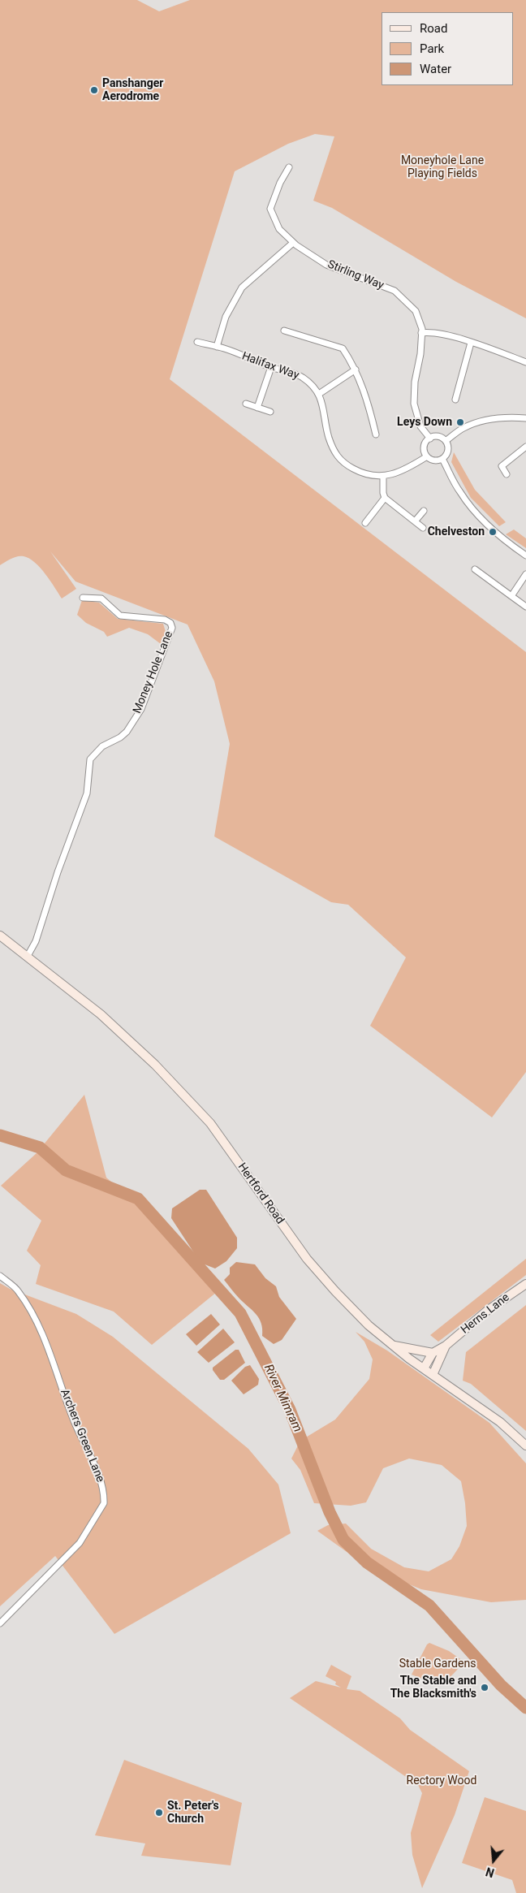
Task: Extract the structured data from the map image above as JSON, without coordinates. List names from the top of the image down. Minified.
{"streets":{"main road":["Hertford Road","Herns Lane"],"street":["Stirling Way","Halifax Way","Money Hole Lane","Archers Green Lane"]},"crossings":[["Stirling Way","Halifax Way"],["Money Hole Lane","Hertford Road"],["Hertford Road","Herns Lane"]],"water":["River Mimram"],"parks":["Moneyhole Lane Playing Fields","Stable Gardens","Rectory Wood"],"places":["Panshanger Aerodrome","Leys Down","Chelveston","The Stable and The Blacksmith's","St. Peter's Church"],"legend":["Road","Park","Water"],"north":"bottom"}
